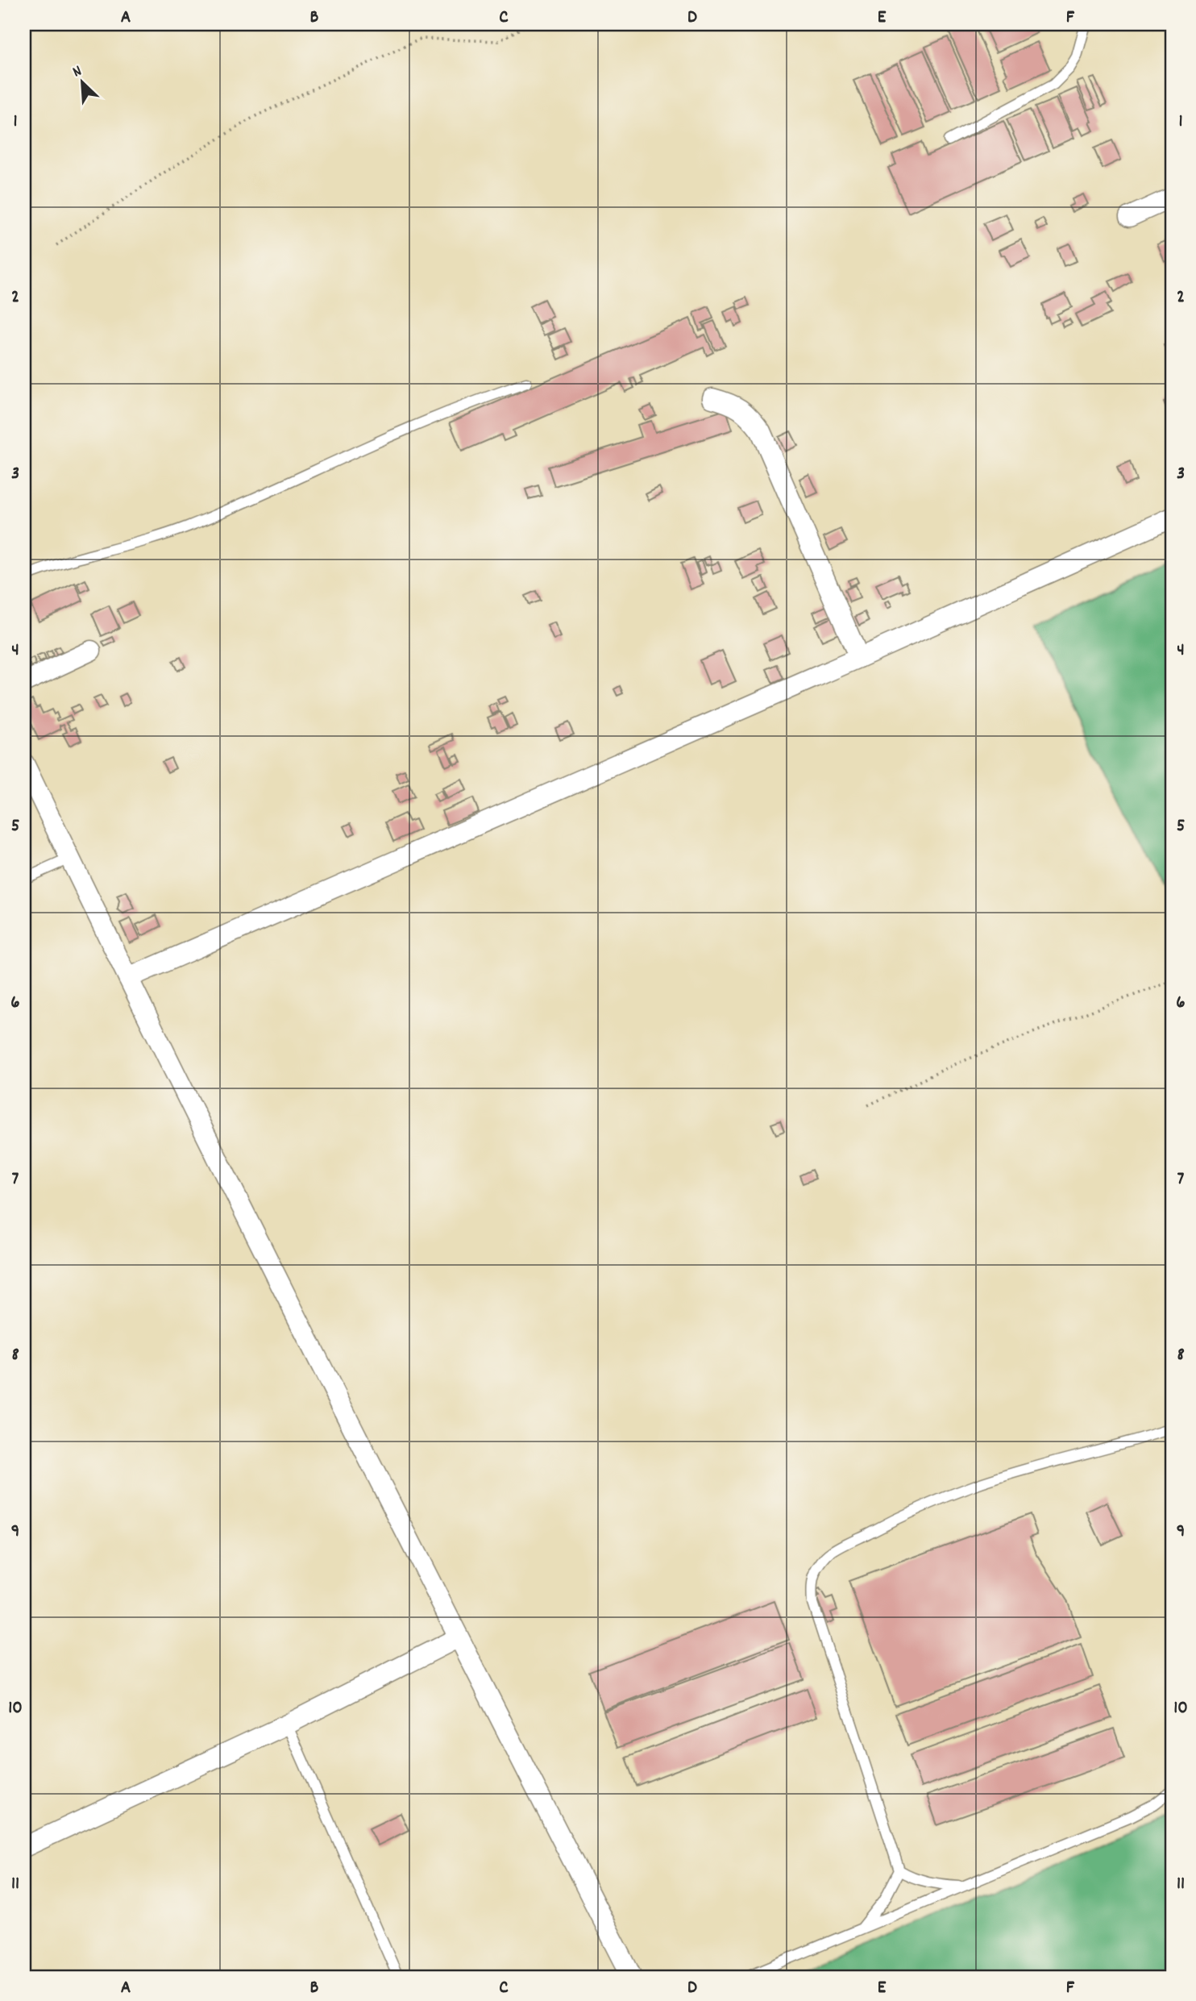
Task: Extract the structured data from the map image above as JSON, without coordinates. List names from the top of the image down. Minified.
{"north":"top left","grid":{"columns":["A","B","C","D","E","F"],"rows":["1","2","3","4","5","6","7","8","9","10","11"]}}
